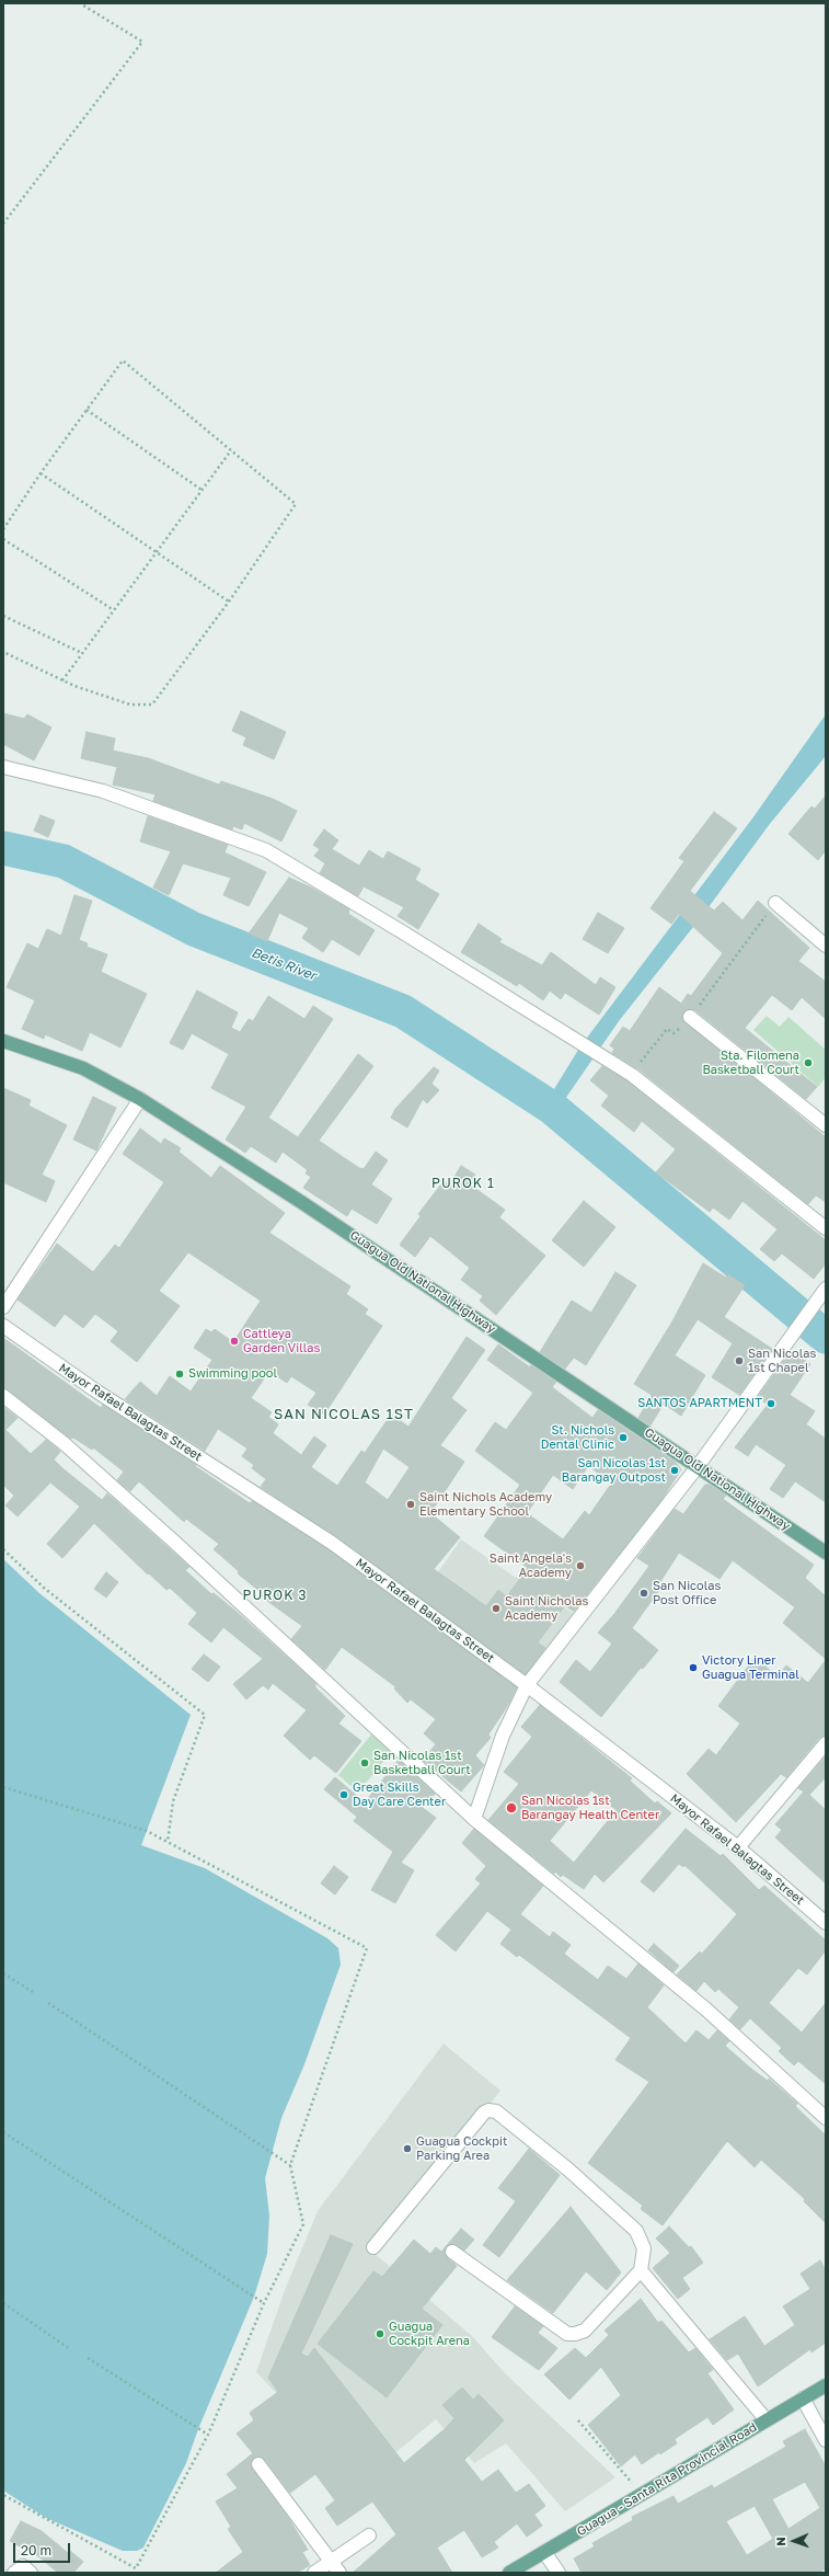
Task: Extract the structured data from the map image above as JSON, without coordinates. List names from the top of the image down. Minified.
{"streets":{"main road":["Guagua Old National Highway","Guagua - Santa Rita Provincial Road"],"street":["Mayor Rafael Balagtas Street"]},"districts":["PUROK 1","SAN NICOLAS 1ST","PUROK 3"],"water":["Betis River"],"places":["Sta. Filomena Basketball Court","Cattleya Garden Villas","San Nicolas 1st Chapel","Swimming pool","SANTOS APARTMENT","St. Nichols Dental Clinic","San Nicolas 1st Barangay Outpost","Saint Nichols Academy Elementary School","Saint Angela's Academy","San Nicolas Post Office","Saint Nicholas Academy","Victory Liner Guagua Terminal","San Nicolas 1st Basketball Court","Great Skills Day Care Center","San Nicolas 1st Barangay Health Center","Guagua Cockpit Parking Area","Guagua Cockpit Arena"],"scale_bar":"20 m","north":"left"}
